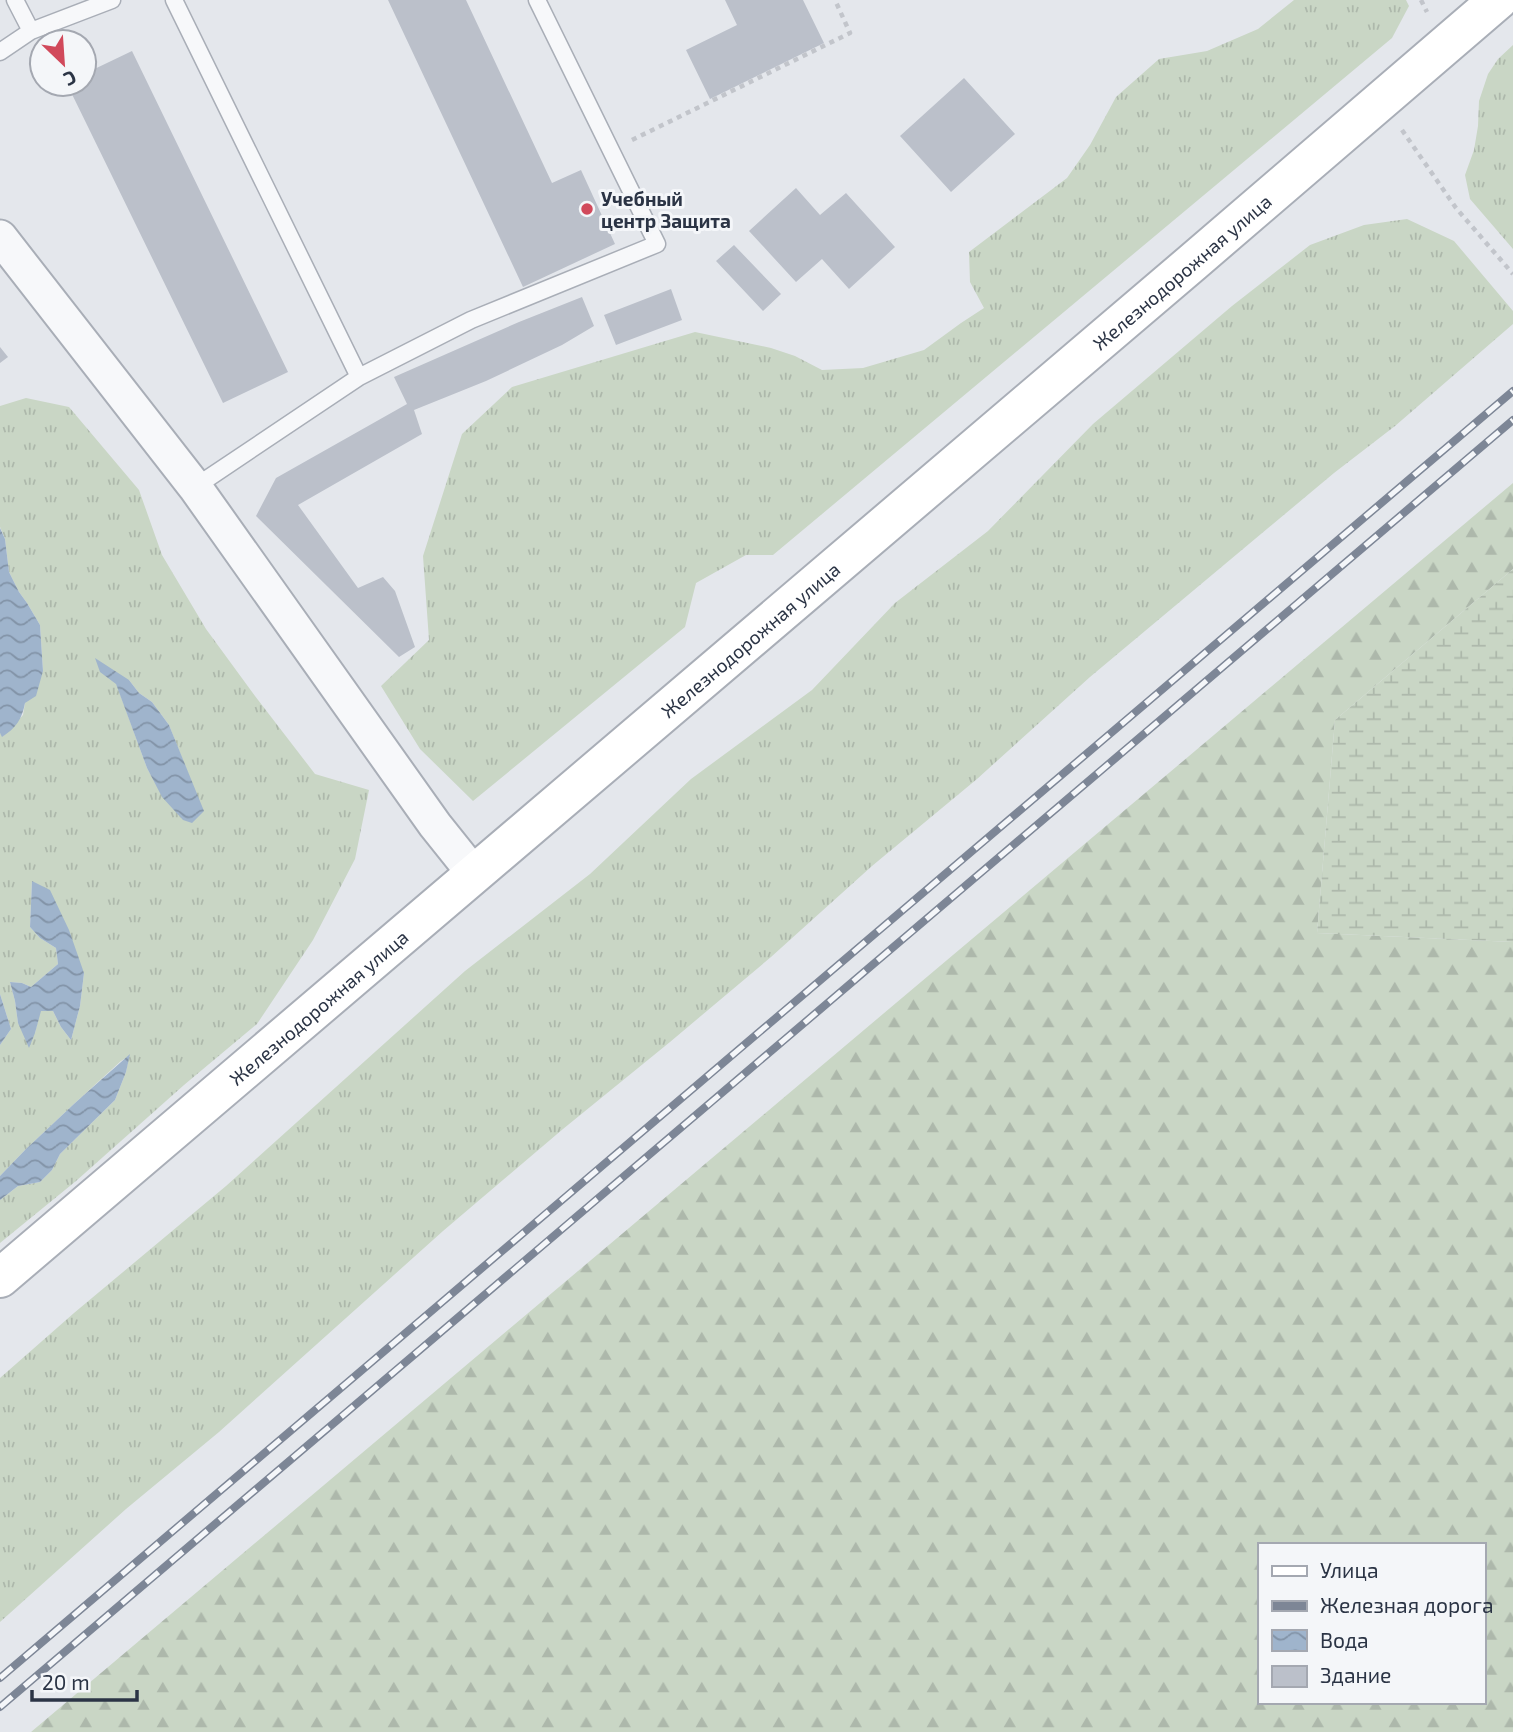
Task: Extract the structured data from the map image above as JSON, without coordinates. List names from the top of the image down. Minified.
{"streets":{"main road":["Железнодорожная улица"]},"places":["Учебный центр Защита"],"legend":["Улица","Железная дорога","Вода","Здание"],"scale_bar":"20 m","north":"bottom right"}
